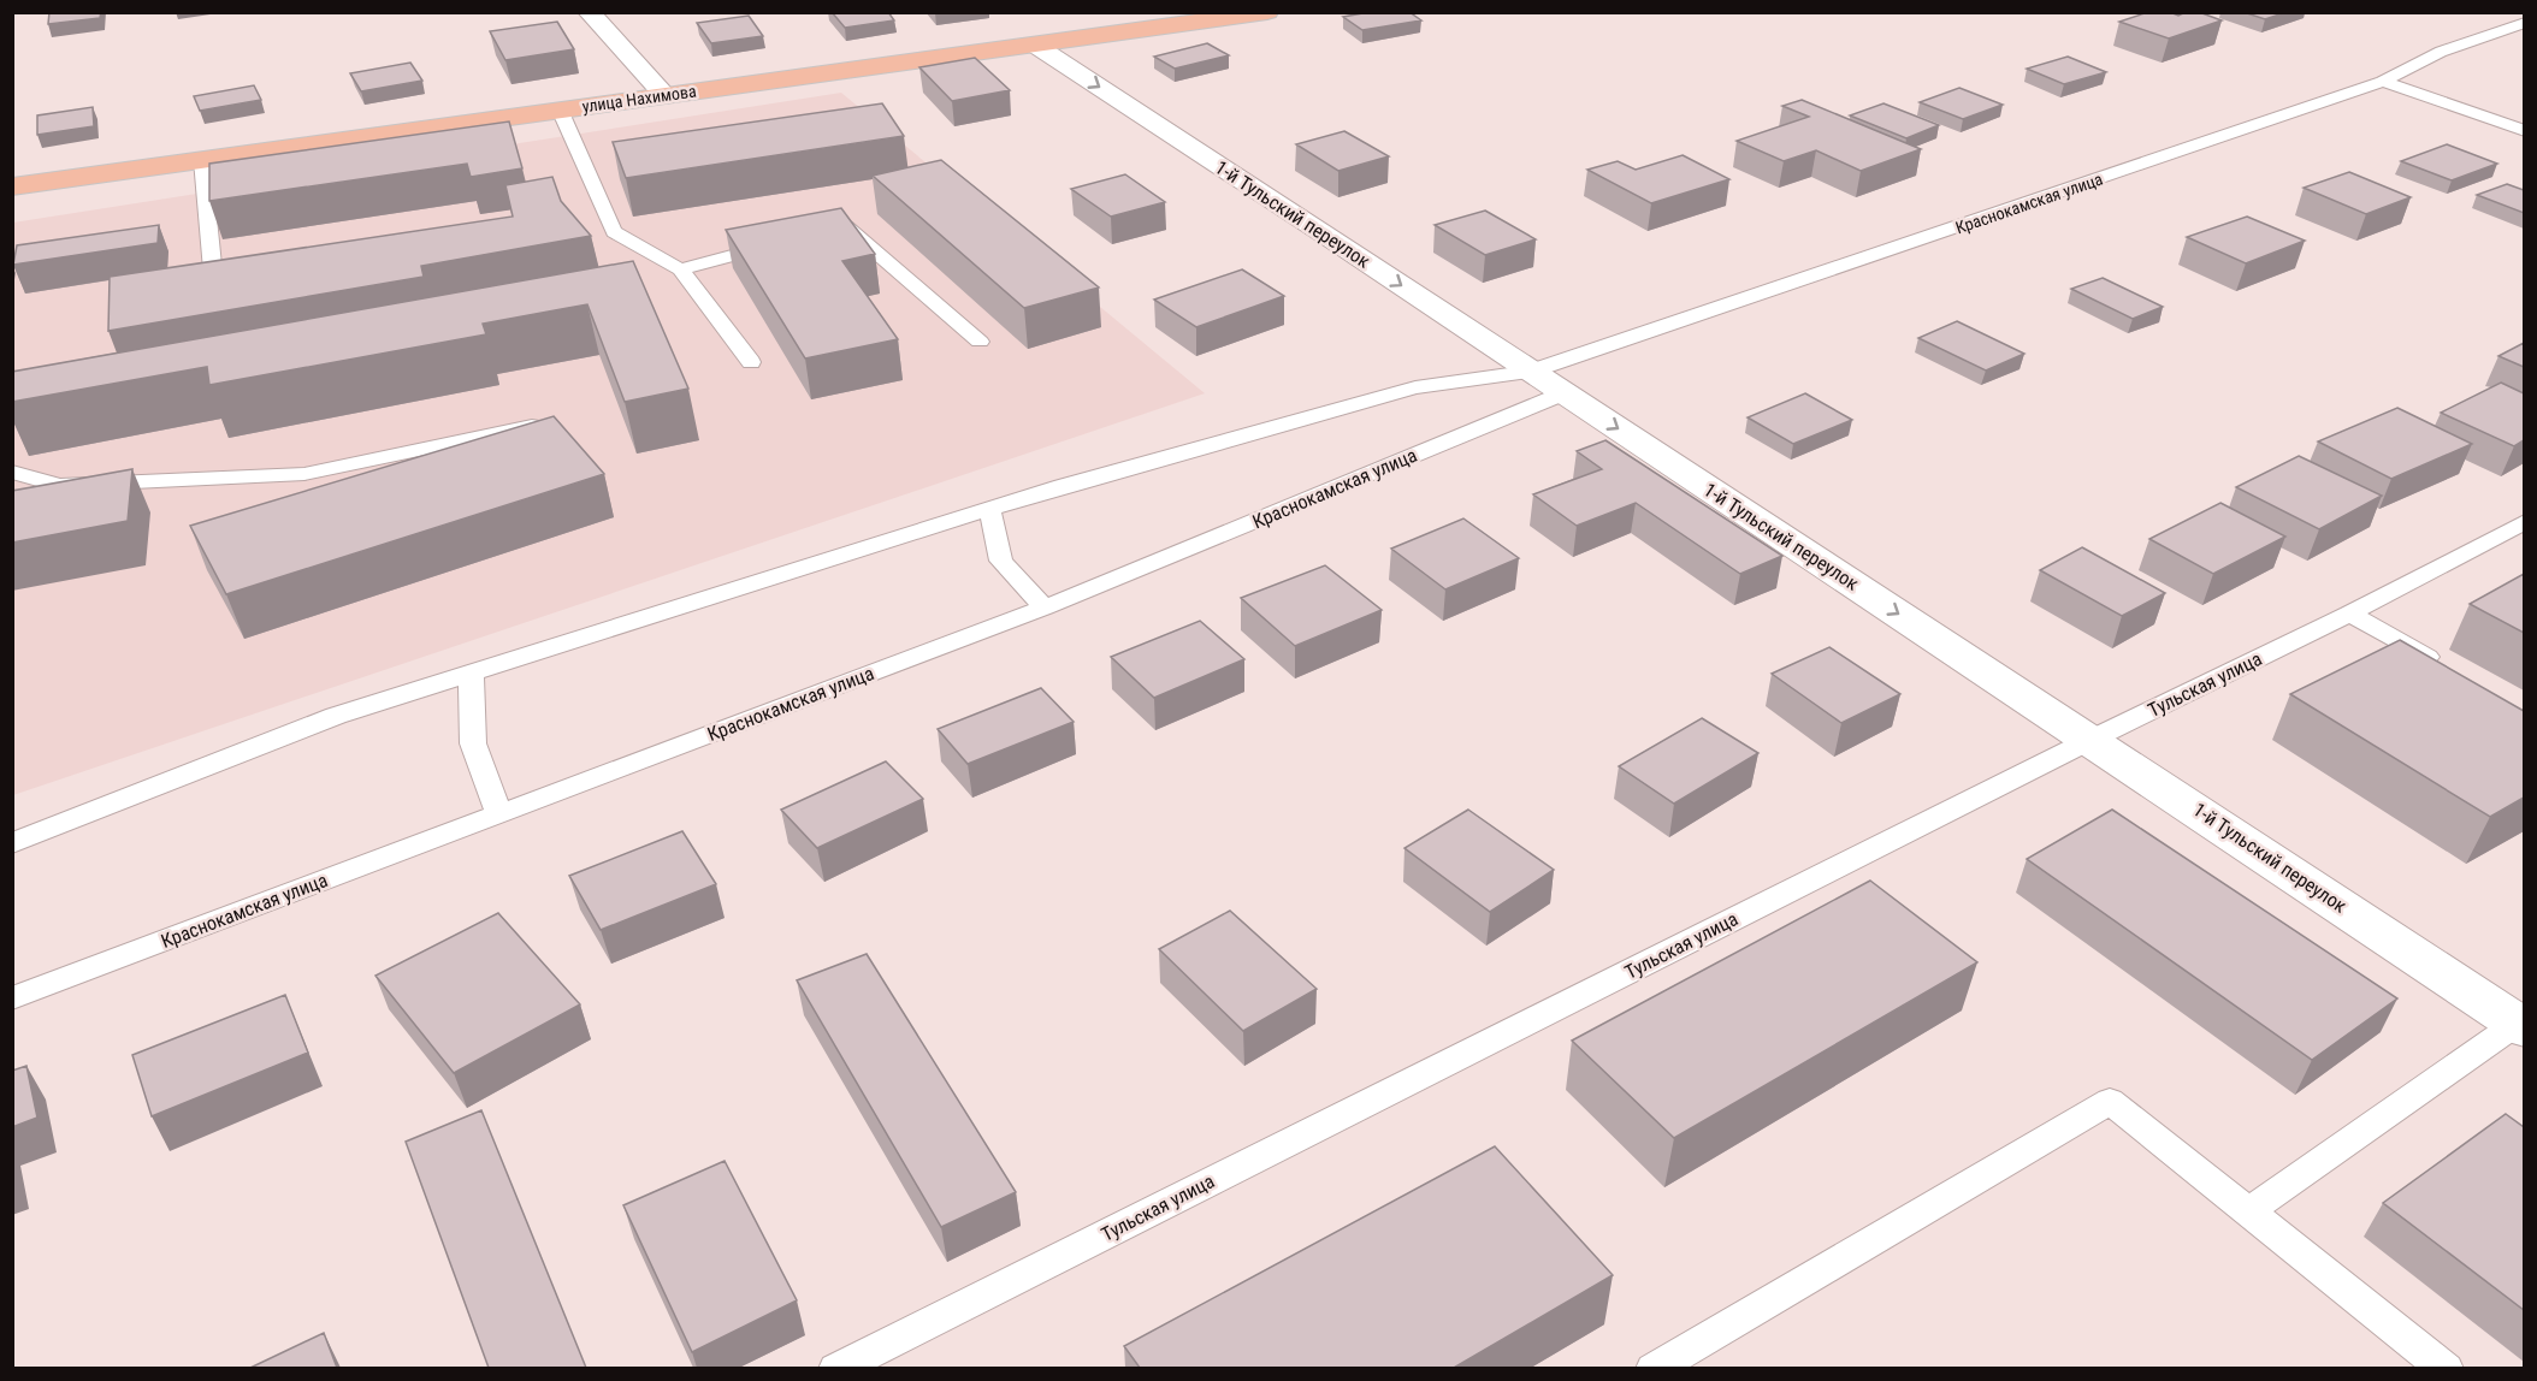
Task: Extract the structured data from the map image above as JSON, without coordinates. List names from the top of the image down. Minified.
{"streets":{"main road":["улица Нахимова"],"street":["1-й Тульский переулок"],"lane":["Краснокамская улица","Тульская улица"]},"crossings":[["улица Нахимова","1-й Тульский переулок"],["Краснокамская улица","1-й Тульский переулок"],["1-й Тульский переулок","Тульская улица"]],"one_way":["1-й Тульский переулок"]}
